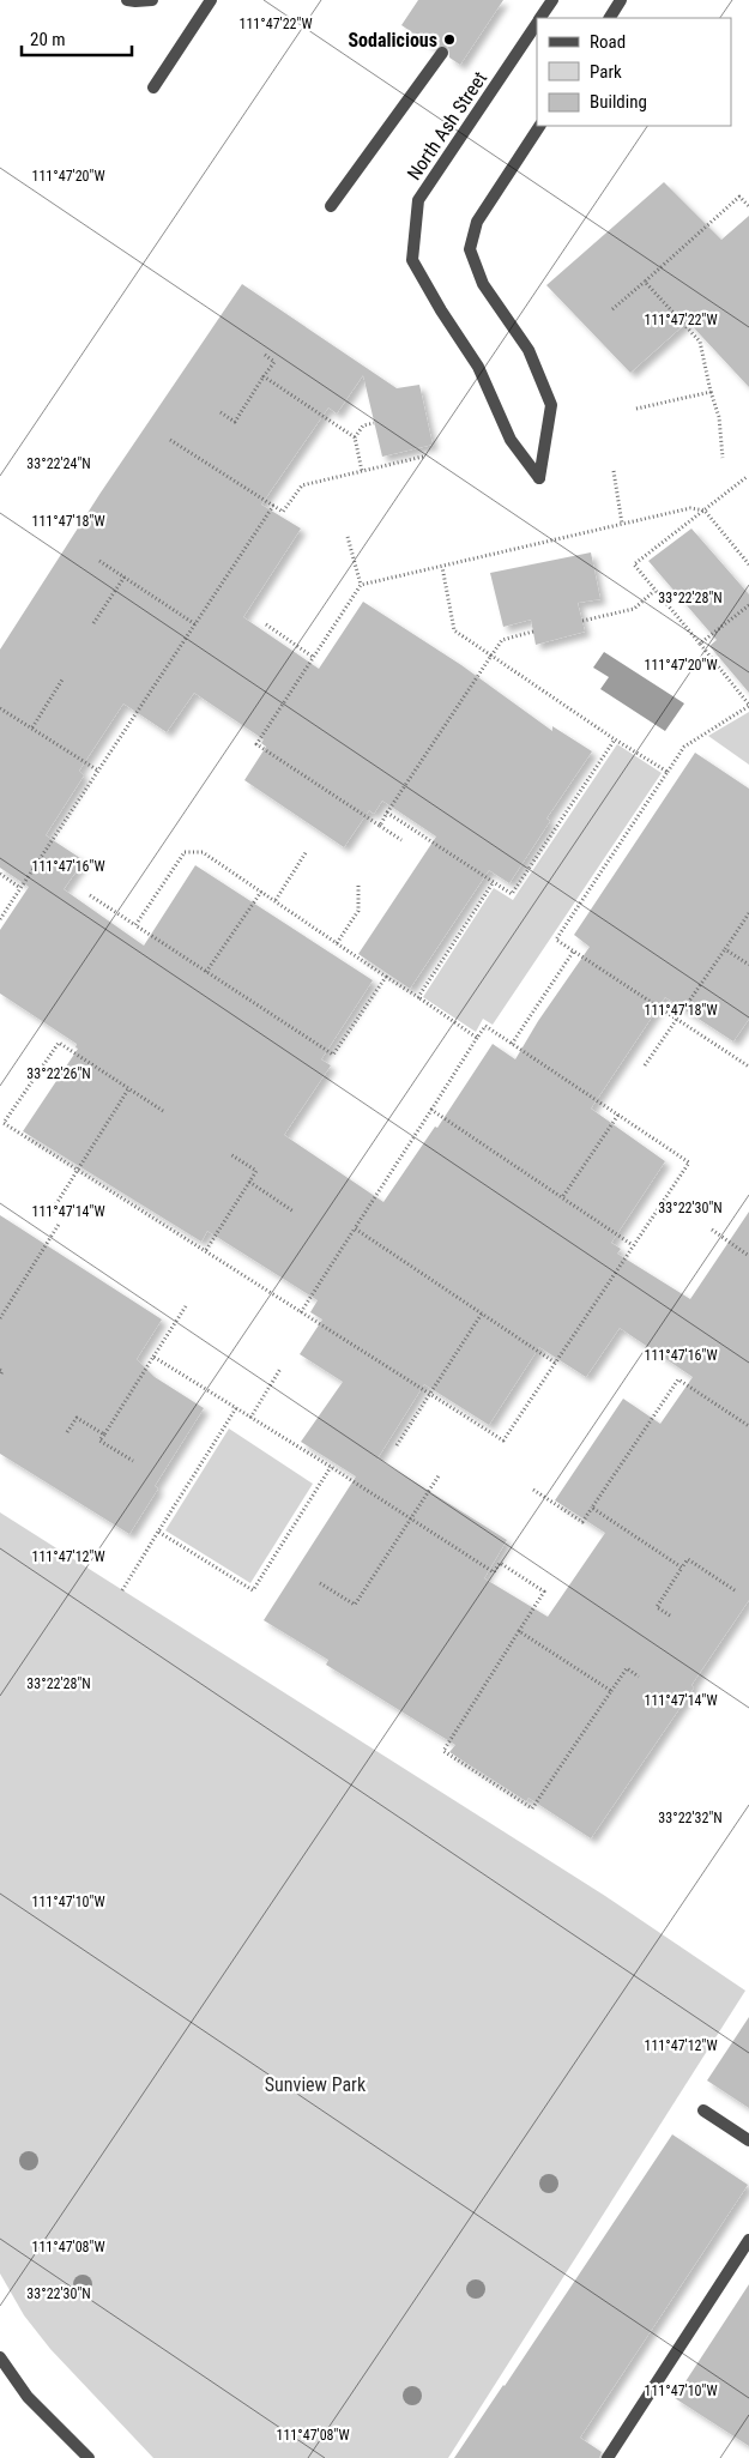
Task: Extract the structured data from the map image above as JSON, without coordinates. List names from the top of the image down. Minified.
{"streets":{"street":["North Ash Street"]},"parks":["Sunview Park"],"places":["Sodalicious"],"legend":["Road","Park","Building"],"scale_bar":"20 m","coordinates":["111°47'22\"W","111°47'20\"W","33°22'24\"N","111°47'18\"W","33°22'28\"N","111°47'16\"W","33°22'26\"N","33°22'30\"N","111°47'14\"W","111°47'12\"W","33°22'32\"N","111°47'10\"W","111°47'08\"W"]}
